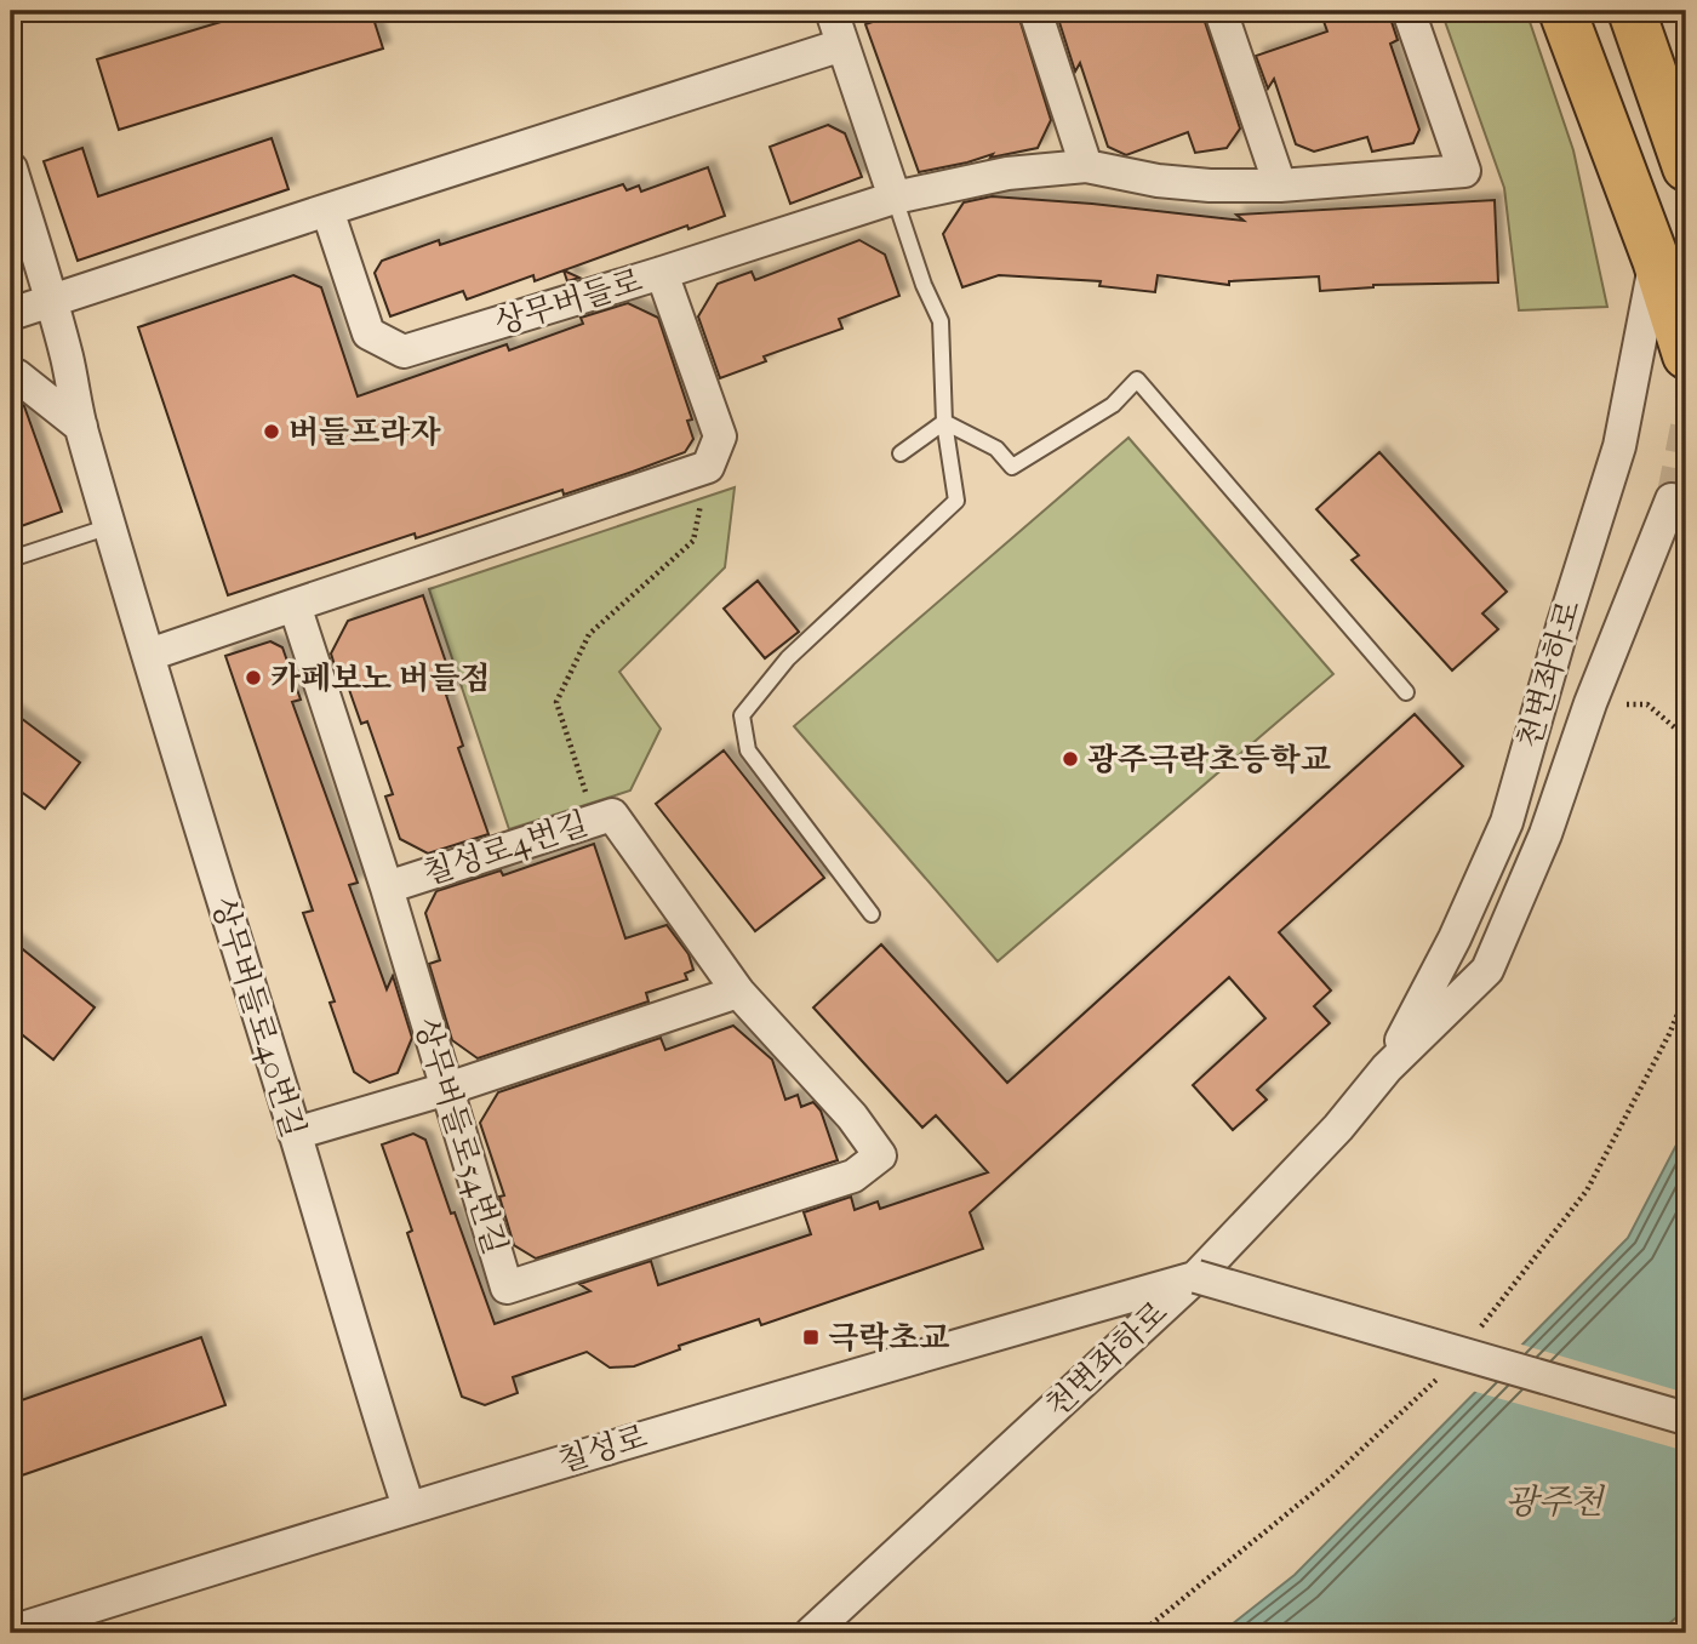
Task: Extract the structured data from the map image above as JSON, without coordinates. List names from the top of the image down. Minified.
{"streets":{"street":["상무버들로","천변좌하로","칠성로4번길","상무버들로40번길","상무버들로54번길","칠성로"]},"crossings":[["천변좌하로","칠성로"],["칠성로4번길","상무버들로54번길"],["상무버들로40번길","칠성로"]],"water":["광주천"],"places":{"other":["버들프라자","카페보노 버들점","광주극락초등학교"],"transit":["극락초교"]}}
